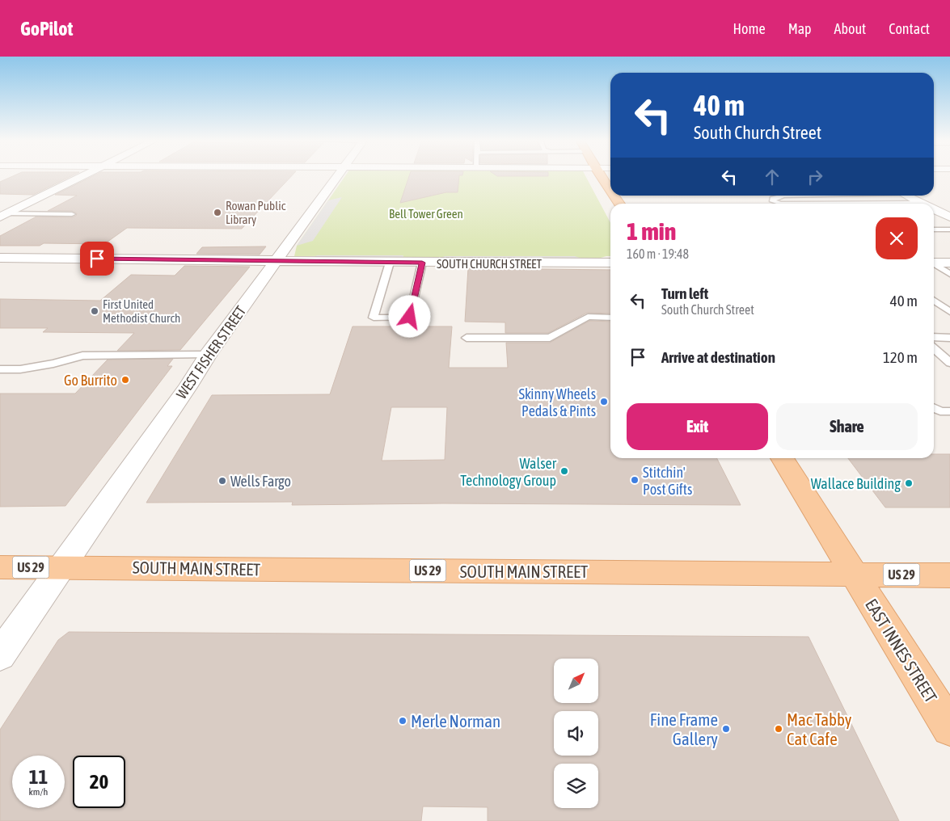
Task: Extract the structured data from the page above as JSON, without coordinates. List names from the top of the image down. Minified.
{"streets":{"main road":["US 29","SOUTH MAIN STREET","EAST INNES STREET"],"street":["SOUTH CHURCH STREET","WEST FISHER STREET"]},"crossings":[["SOUTH CHURCH STREET","WEST FISHER STREET"],["WEST FISHER STREET","SOUTH MAIN STREET"],["US 29","SOUTH MAIN STREET"],["US 29","EAST INNES STREET"],["SOUTH MAIN STREET","EAST INNES STREET"]],"parks":["Bell Tower Green"],"places":["Rowan Public Library","First United Methodist Church","Go Burrito","Skinny Wheels Pedals & Pints","Walser Technology Group","Stitchin' Post Gifts","Wells Fargo","Wallace Building","Merle Norman","Fine Frame Gallery","Mac Tabby Cat Cafe"],"north":"top right","page":{"header":"GoPilot","nav":["Home","Map","About","Contact"],"turn":["40 m","South Church Street"],"heading":["1 min","160 m · 19:48"],"list":[{"name":"Turn left","note":"South Church Street","value":"40 m"},{"name":"Arrive at destination","value":"120 m"}],"buttons":["Exit","Share"],"speed":"11 km/h","limit":"20"}}
